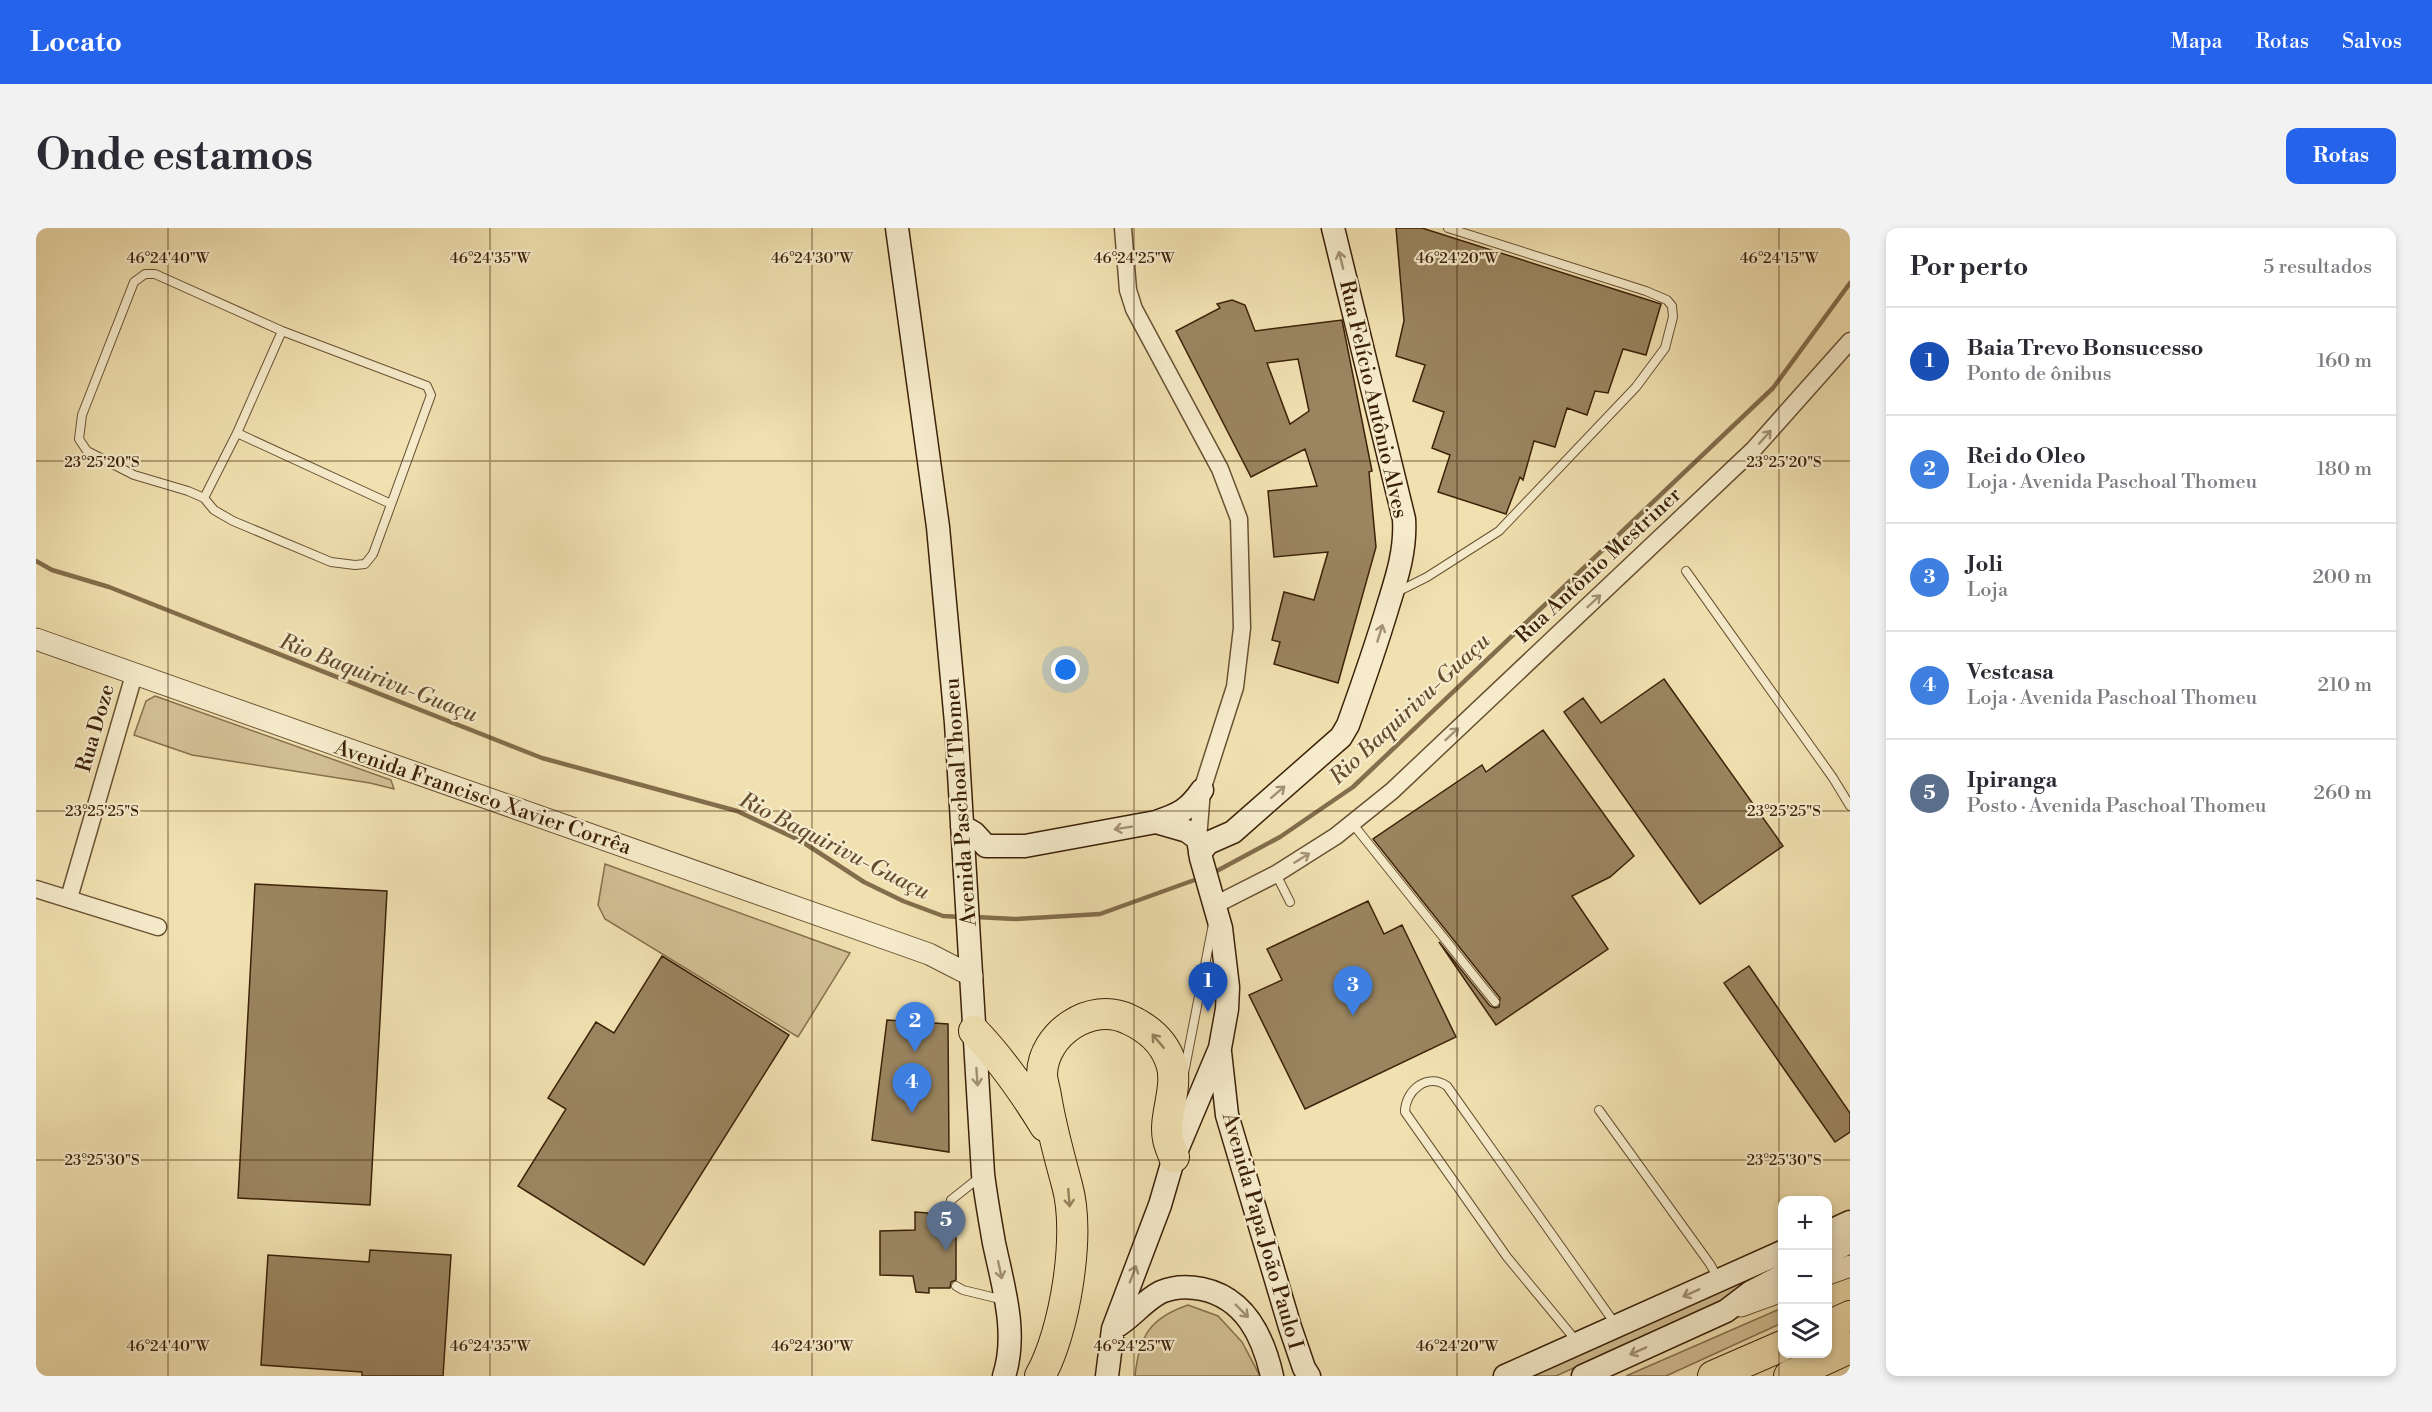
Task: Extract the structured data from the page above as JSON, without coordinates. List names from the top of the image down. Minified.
{"streets":{"main road":["Rua Felício Antônio Alves","Avenida Paschoal Thomeu","Avenida Papa João Paulo I"],"street":["Rua Antônio Mestriner","Rua Doze","Avenida Francisco Xavier Corrêa"]},"crossings":[["Rua Doze","Avenida Francisco Xavier Corrêa"],["Avenida Francisco Xavier Corrêa","Avenida Paschoal Thomeu"]],"one_way":["Rua Felício Antônio Alves","Rua Antônio Mestriner"],"water":["Rio Baquirivu-Guaçu"],"page":{"header":"Locato","nav":["Mapa","Rotas","Salvos"],"buttons":"Rotas","title":"Onde estamos","heading":["Por perto","5 resultados"],"list":[{"mark":"1","name":"Baia Trevo Bonsucesso","note":"Ponto de ônibus","value":"160 m"},{"mark":"2","name":"Rei do Oleo","note":"Loja · Avenida Paschoal Thomeu","value":"180 m"},{"mark":"3","name":"Joli","note":"Loja","value":"200 m"},{"mark":"4","name":"Vestcasa","note":"Loja · Avenida Paschoal Thomeu","value":"210 m"},{"mark":"5","name":"Ipiranga","note":"Posto · Avenida Paschoal Thomeu","value":"260 m"}],"pins":["1","3","2","4","5"],"map_buttons":["+","−"]},"coordinates":["46°24'40\"W","46°24'35\"W","46°24'30\"W","46°24'25\"W","46°24'20\"W","46°24'15\"W","23°25'20\"S","23°25'25\"S","23°25'30\"S"]}
